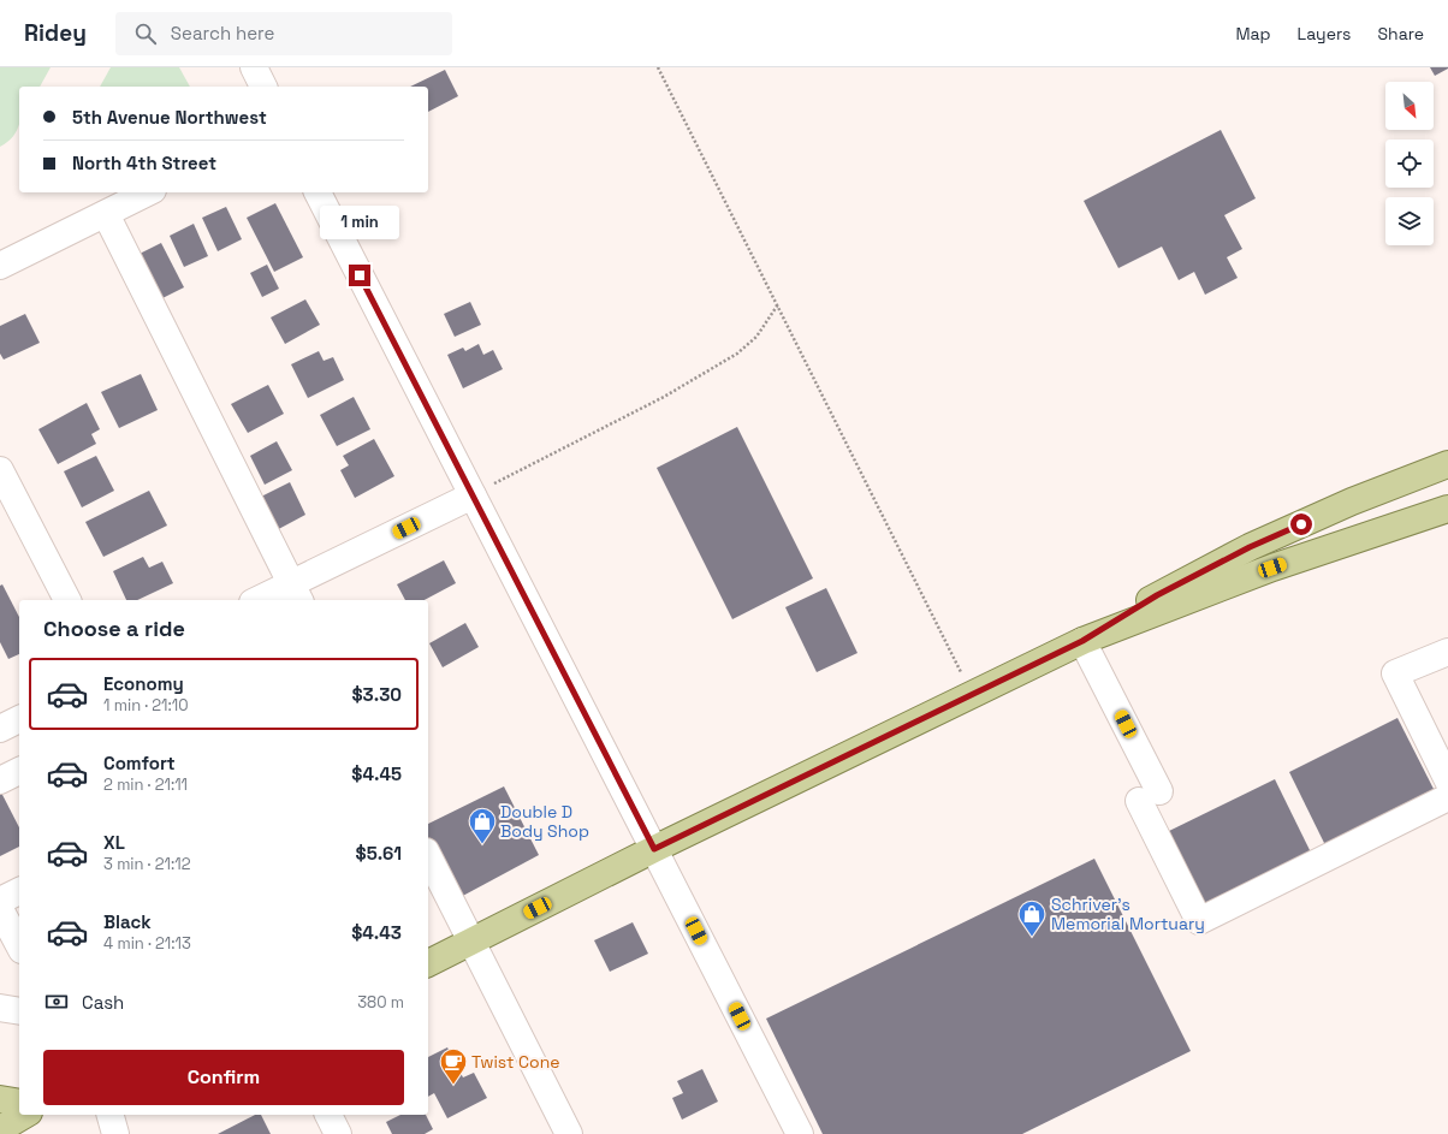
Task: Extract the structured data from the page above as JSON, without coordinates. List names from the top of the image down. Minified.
{"places":{"shop":["Double D Body Shop","Schriver's Memorial Mortuary"],"cafe":["Twist Cone"]},"north":"bottom right","page":{"header":"Ridey","search":"Search here","nav":["Map","Layers","Share"],"banner":["5th Avenue Northwest","North 4th Street"],"bubble":"1 min","heading":"Choose a ride","list":[{"name":"Economy","note":"1 min · 21:10","value":"$3.30"},{"name":"Comfort","note":"2 min · 21:11","value":"$4.45"},{"name":"XL","note":"3 min · 21:12","value":"$5.61"},{"name":"Black","note":"4 min · 21:13","value":"$4.43"}],"pay":["Cash","380 m"],"buttons":"Confirm"}}
